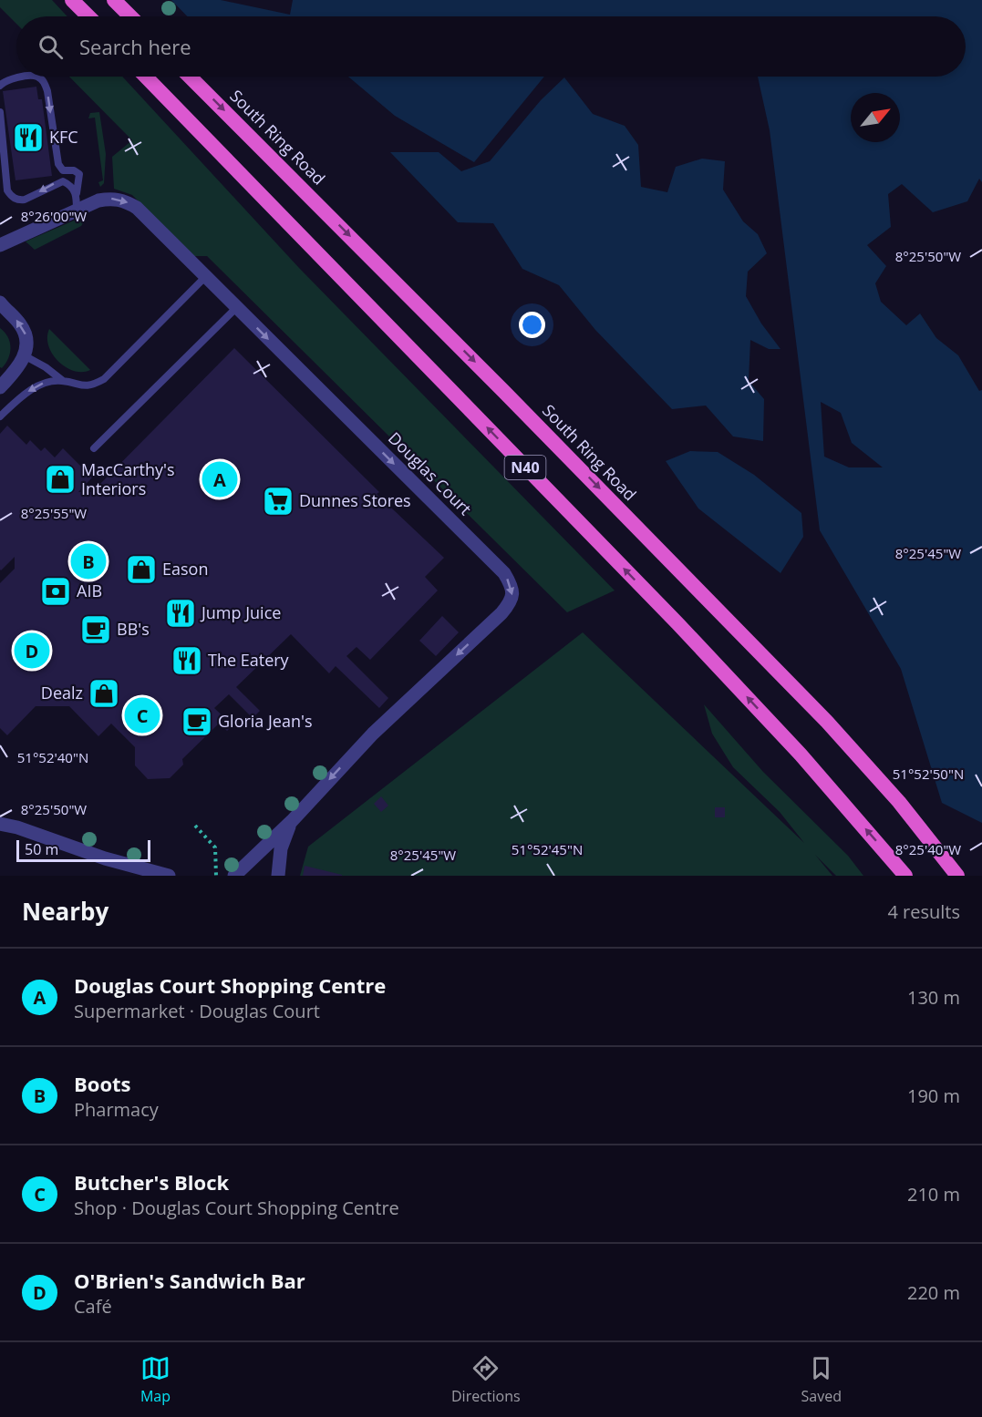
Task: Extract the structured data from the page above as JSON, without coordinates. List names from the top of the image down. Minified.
{"streets":{"highway":["South Ring Road","N40"],"street":["Douglas Court"]},"places":{"restaurant":["KFC","Jump Juice","The Eatery"],"shop":["MacCarthy's Interiors","Eason","Dealz"],"supermarket":["Dunnes Stores"],"bank":["AIB"],"cafe":["BB's","Gloria Jean's"]},"scale_bar":"50 m","north":"top right","page":{"search":"Search here","pins":["A","B","D","C"],"scale":"50 m","heading":["Nearby","4 results"],"list":[{"mark":"A","name":"Douglas Court Shopping Centre","note":"Supermarket · Douglas Court","value":"130 m"},{"mark":"B","name":"Boots","note":"Pharmacy","value":"190 m"},{"mark":"C","name":"Butcher's Block","note":"Shop · Douglas Court Shopping Centre","value":"210 m"},{"mark":"D","name":"O'Brien's Sandwich Bar","note":"Café","value":"220 m"}],"nav":["Map","Directions","Saved"]},"coordinates":["8°26'00\"W","8°25'50\"W","8°25'55\"W","8°25'45\"W","51°52'40\"N","51°52'50\"N","8°25'40\"W","51°52'45\"N"]}
